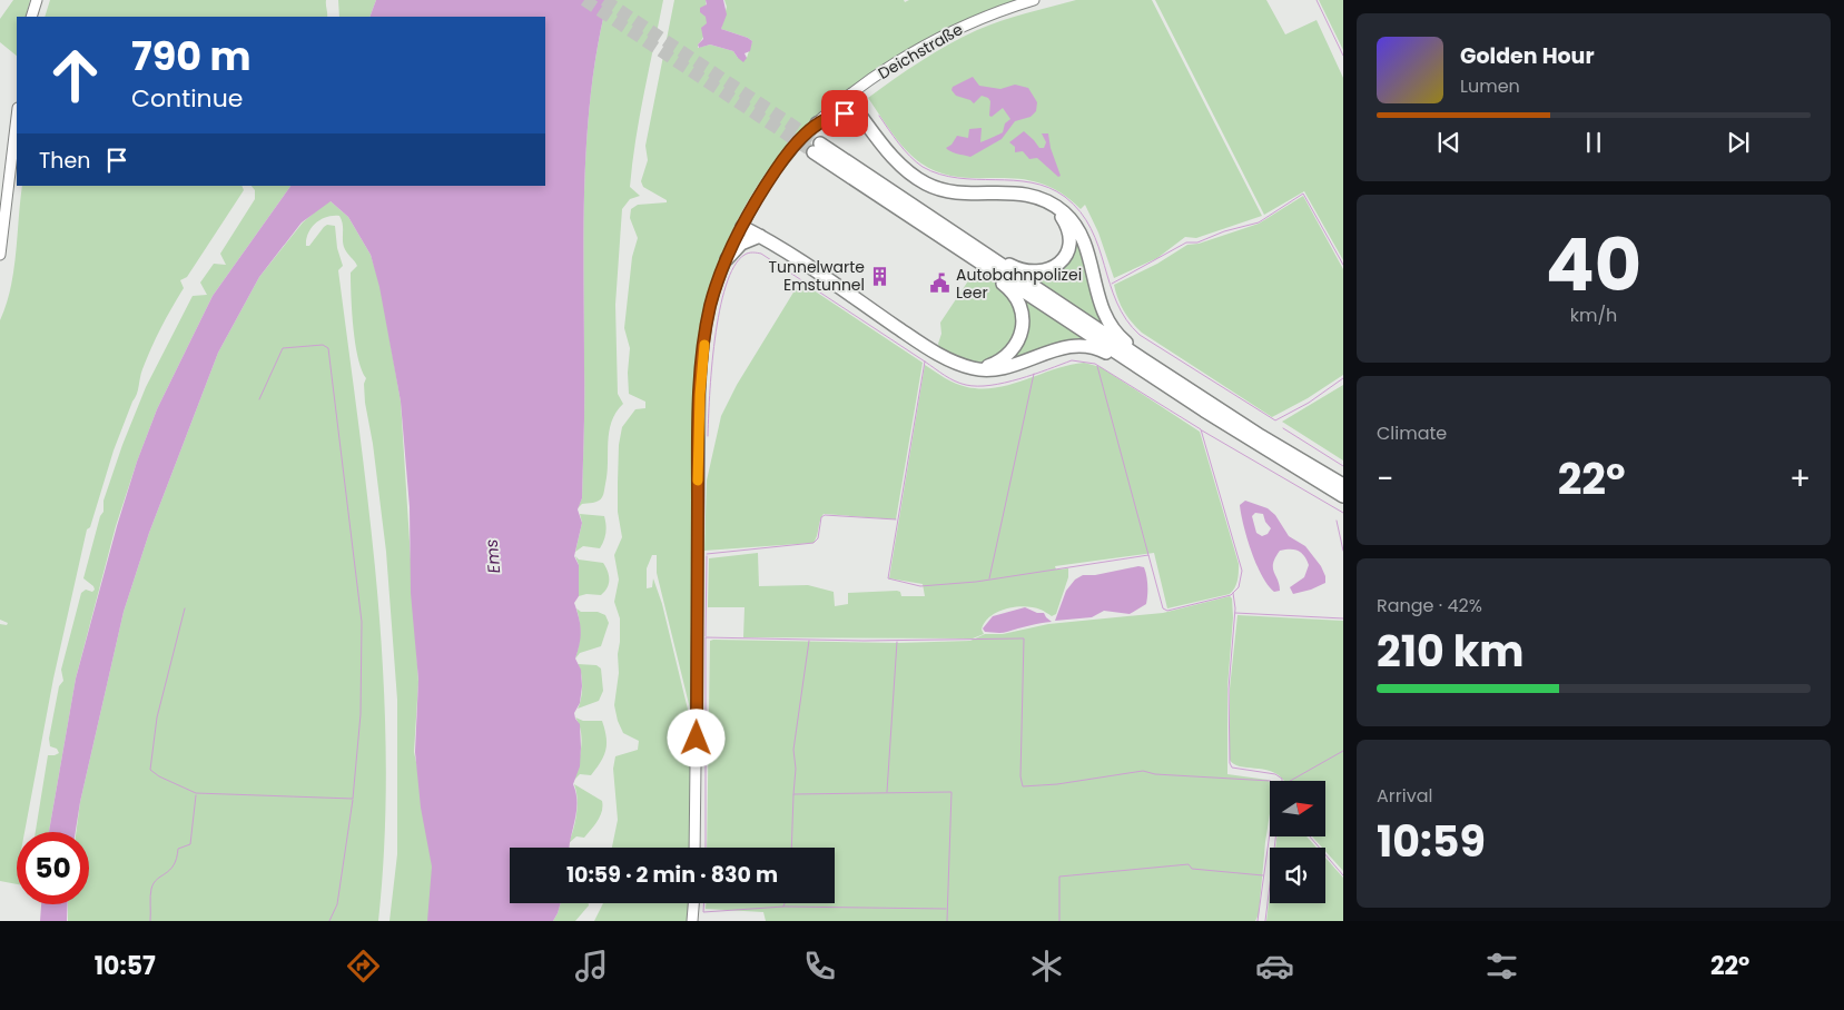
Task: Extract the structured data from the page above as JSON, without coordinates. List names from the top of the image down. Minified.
{"streets":{"main road":["Deichstraße"]},"water":["Ems"],"places":{"building":["Tunnelwarte Emstunnel"],"public building":["Autobahnpolizei Leer"]},"north":"right","page":{"turn":["790 m","Continue"],"song":["Golden Hour","Lumen"],"then":"Then","tile":[["40","km/h"],"Climate",["Range · 42%","210 km"],["Arrival","10:59"]],"heat":["−","22°","+"],"limit":"50","trip":"10:59 · 2 min · 830 m","tabs":["10:57","22°"]}}
